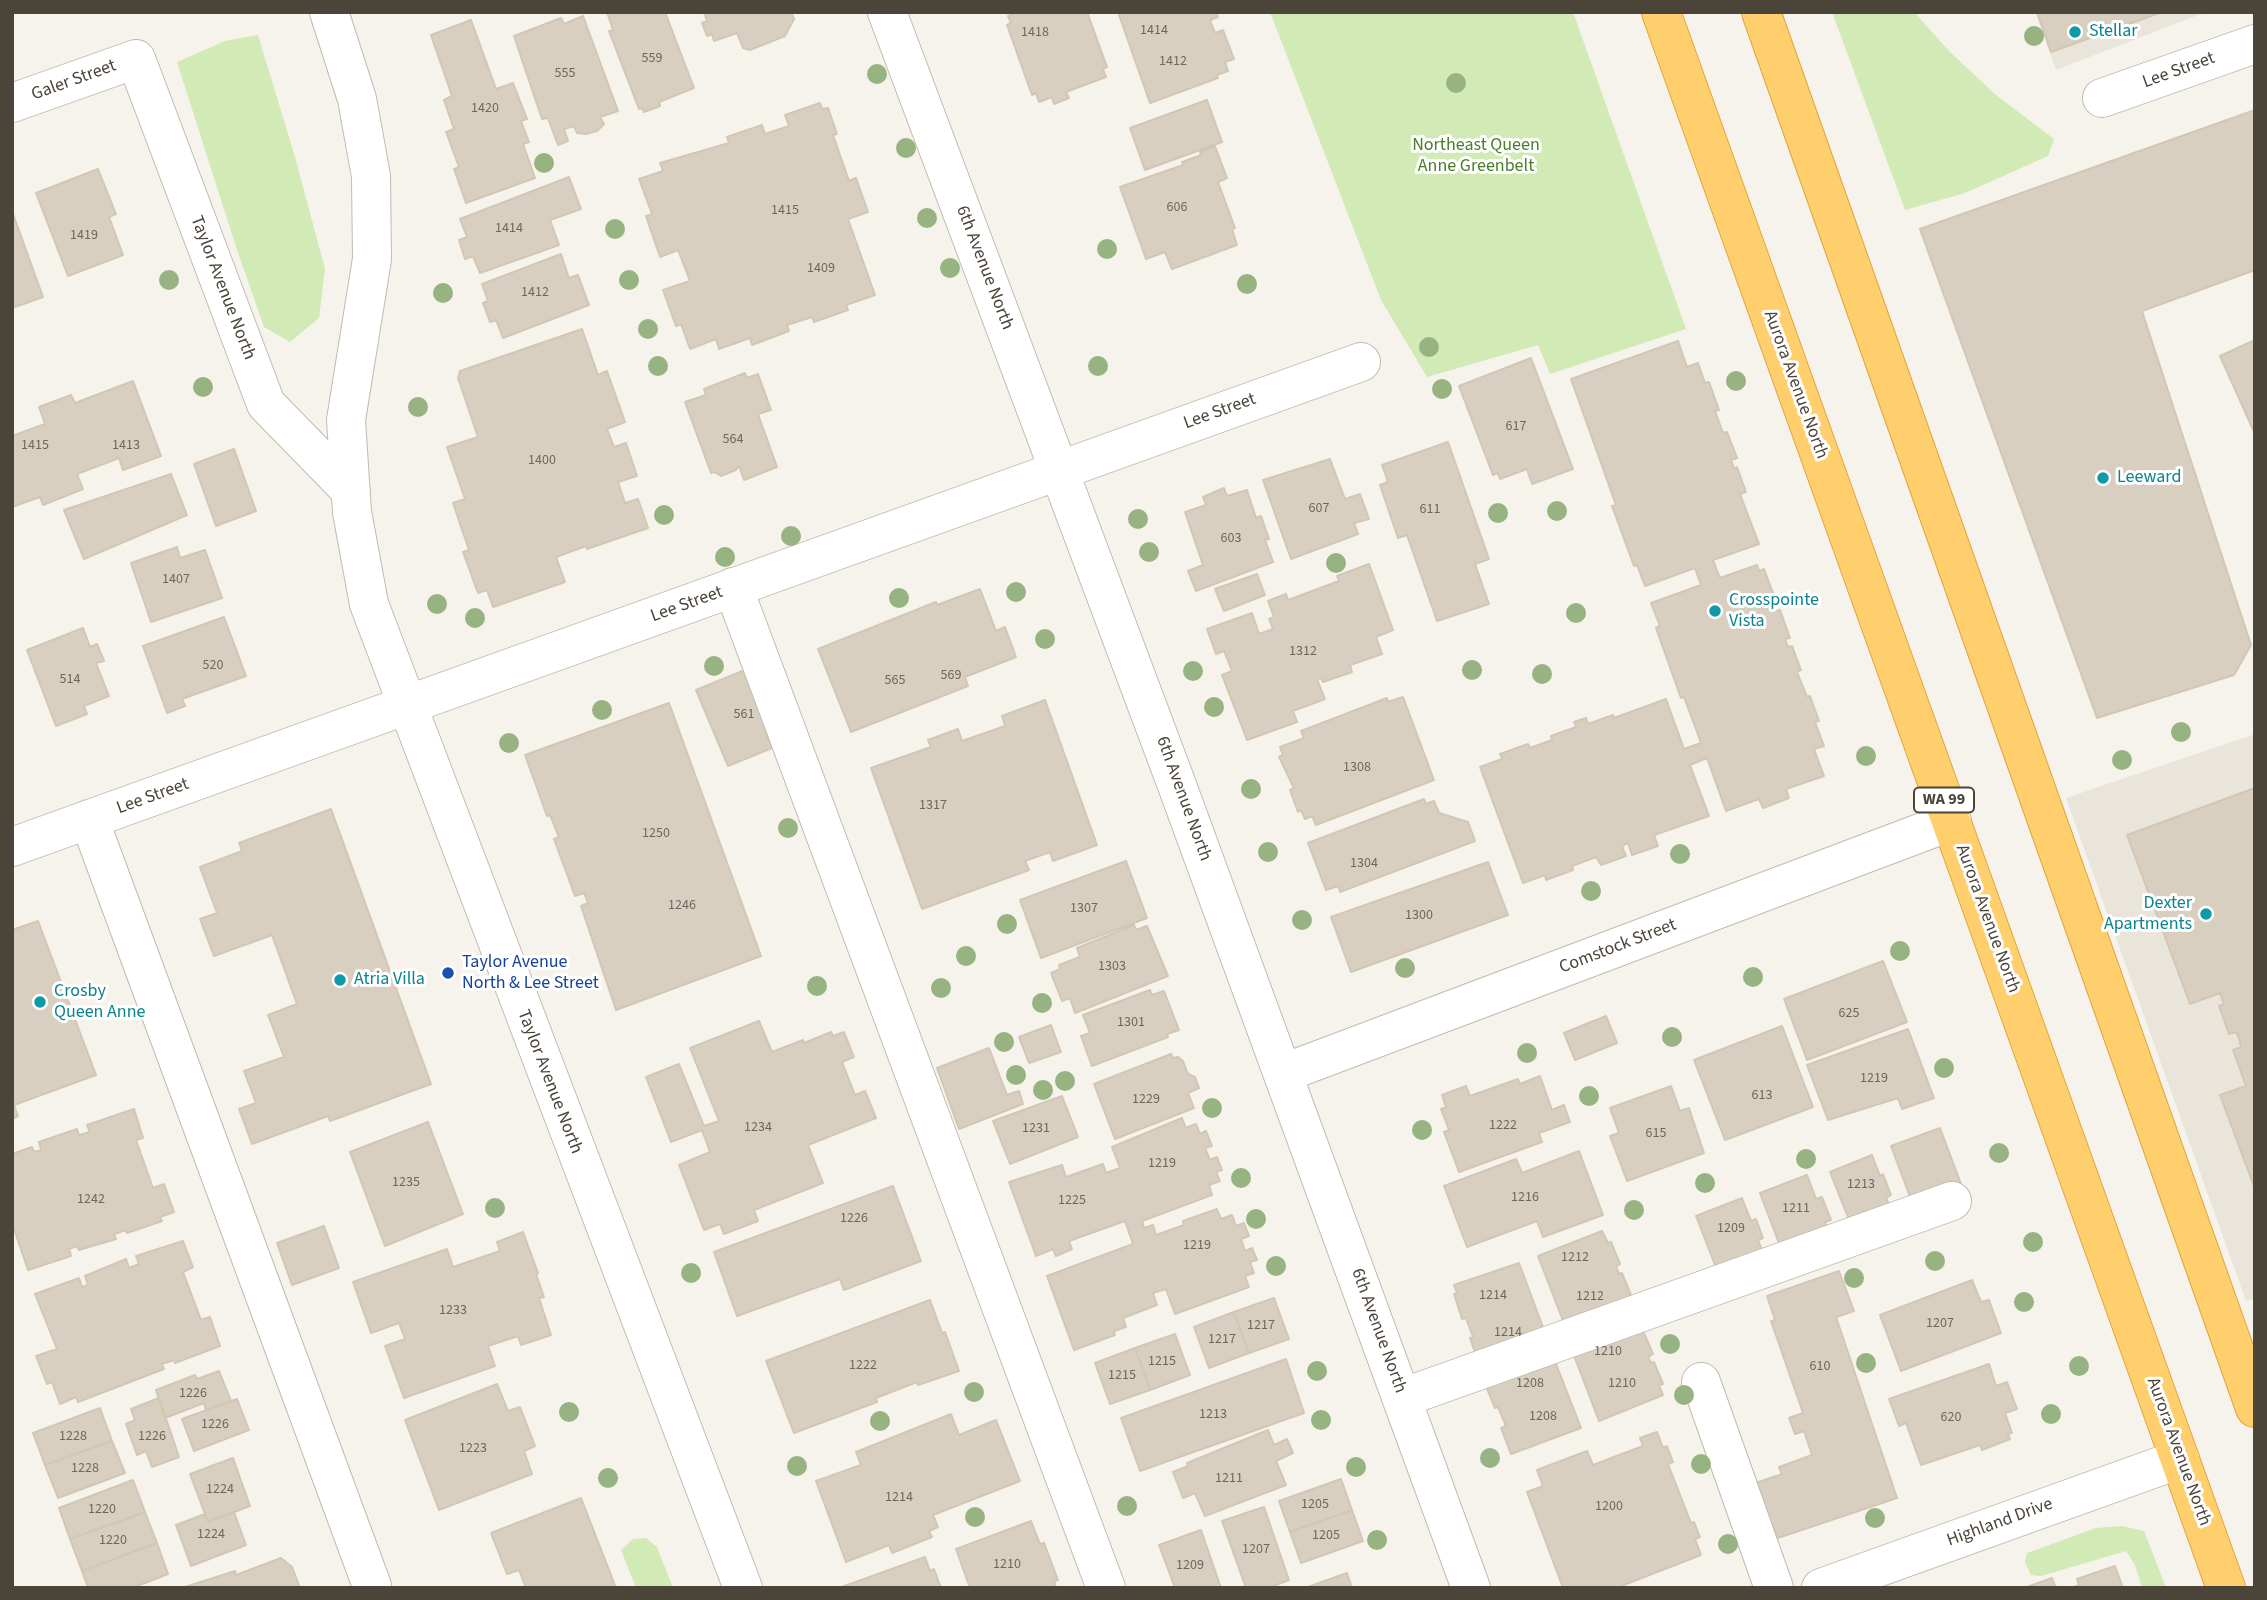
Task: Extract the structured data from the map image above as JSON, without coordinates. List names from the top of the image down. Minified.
{"streets":{"highway":["Aurora Avenue North","WA 99"],"street":["Lee Street","Galer Street","6th Avenue North","Taylor Avenue North","Comstock Street","Highland Drive"]},"crossings":[["Lee Street","6th Avenue North"],["Lee Street","Taylor Avenue North"],["Galer Street","Taylor Avenue North"],["6th Avenue North","Comstock Street"],["Aurora Avenue North","Comstock Street"],["Aurora Avenue North","Highland Drive"]],"parks":["Northeast Queen Anne Greenbelt"],"places":["Stellar","Leeward","Crosspointe Vista","Dexter Apartments","Taylor Avenue North & Lee Street","Atria Villa","Crosby Queen Anne"],"house_numbers":["1414","1418","559","1412","555","1420","606","1415","1414","1419","1409","1412","617","564","1415","1413","1400","607","611","603","1407","1312","520","569","514","565","561","1308","1317","1250","1304","1246","1307","1300","1303","625","1301","1219","613","1229","1222","1234","1231","615","1219","1235","1213","1216","1242","1225","1211","1226","1209","1219","1212","1214","1212","1233","1207","1217","1214","1217","1210","1215","1222","610","1215","1208","1210","1226","1213","1208","620","1226","1228","1226","1223","1228","1211","1224","1214","1205","1200","1220","1224","1205","1220","1207","1210","1209"]}
